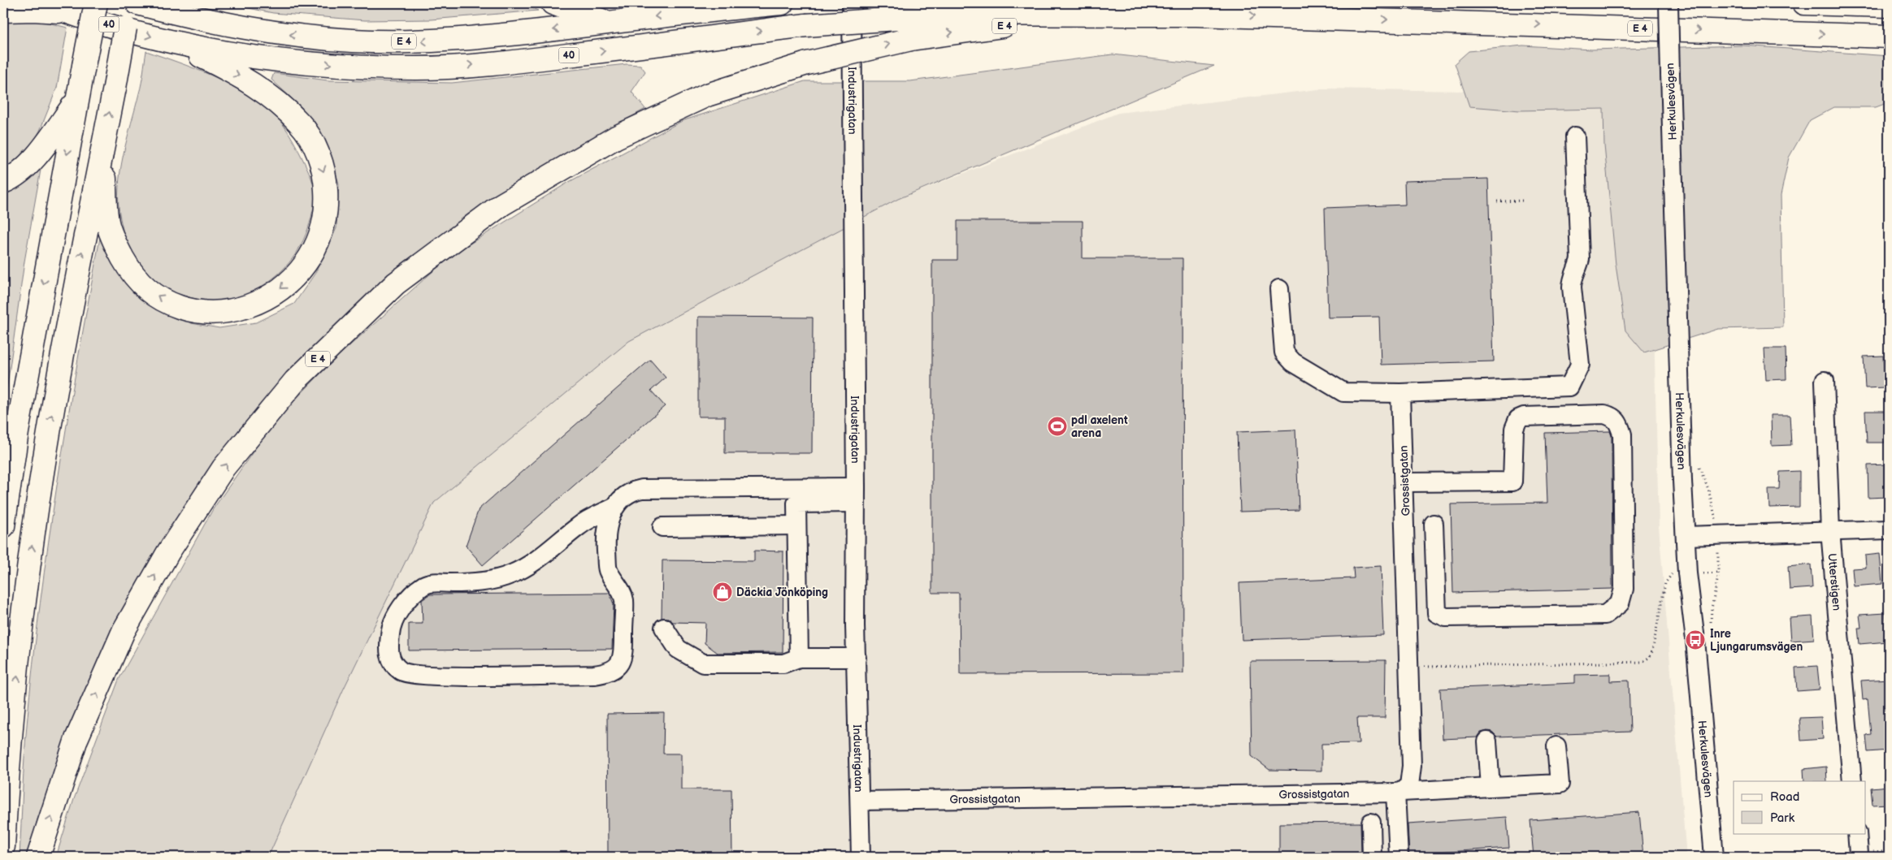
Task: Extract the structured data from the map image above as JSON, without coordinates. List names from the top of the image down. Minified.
{"streets":{"highway":["40","E 4"],"street":["Industrigatan","Herkulesvägen","Grossistgatan","Utterstigen"]},"crossings":[["40","E 4"],["Industrigatan","Grossistgatan"]],"places":{"sports":["pdl axelent arena"],"shop":["Däckia Jönköping"],"bus stop":["Inre Ljungarumsvägen"]},"legend":["Road","Park"]}
